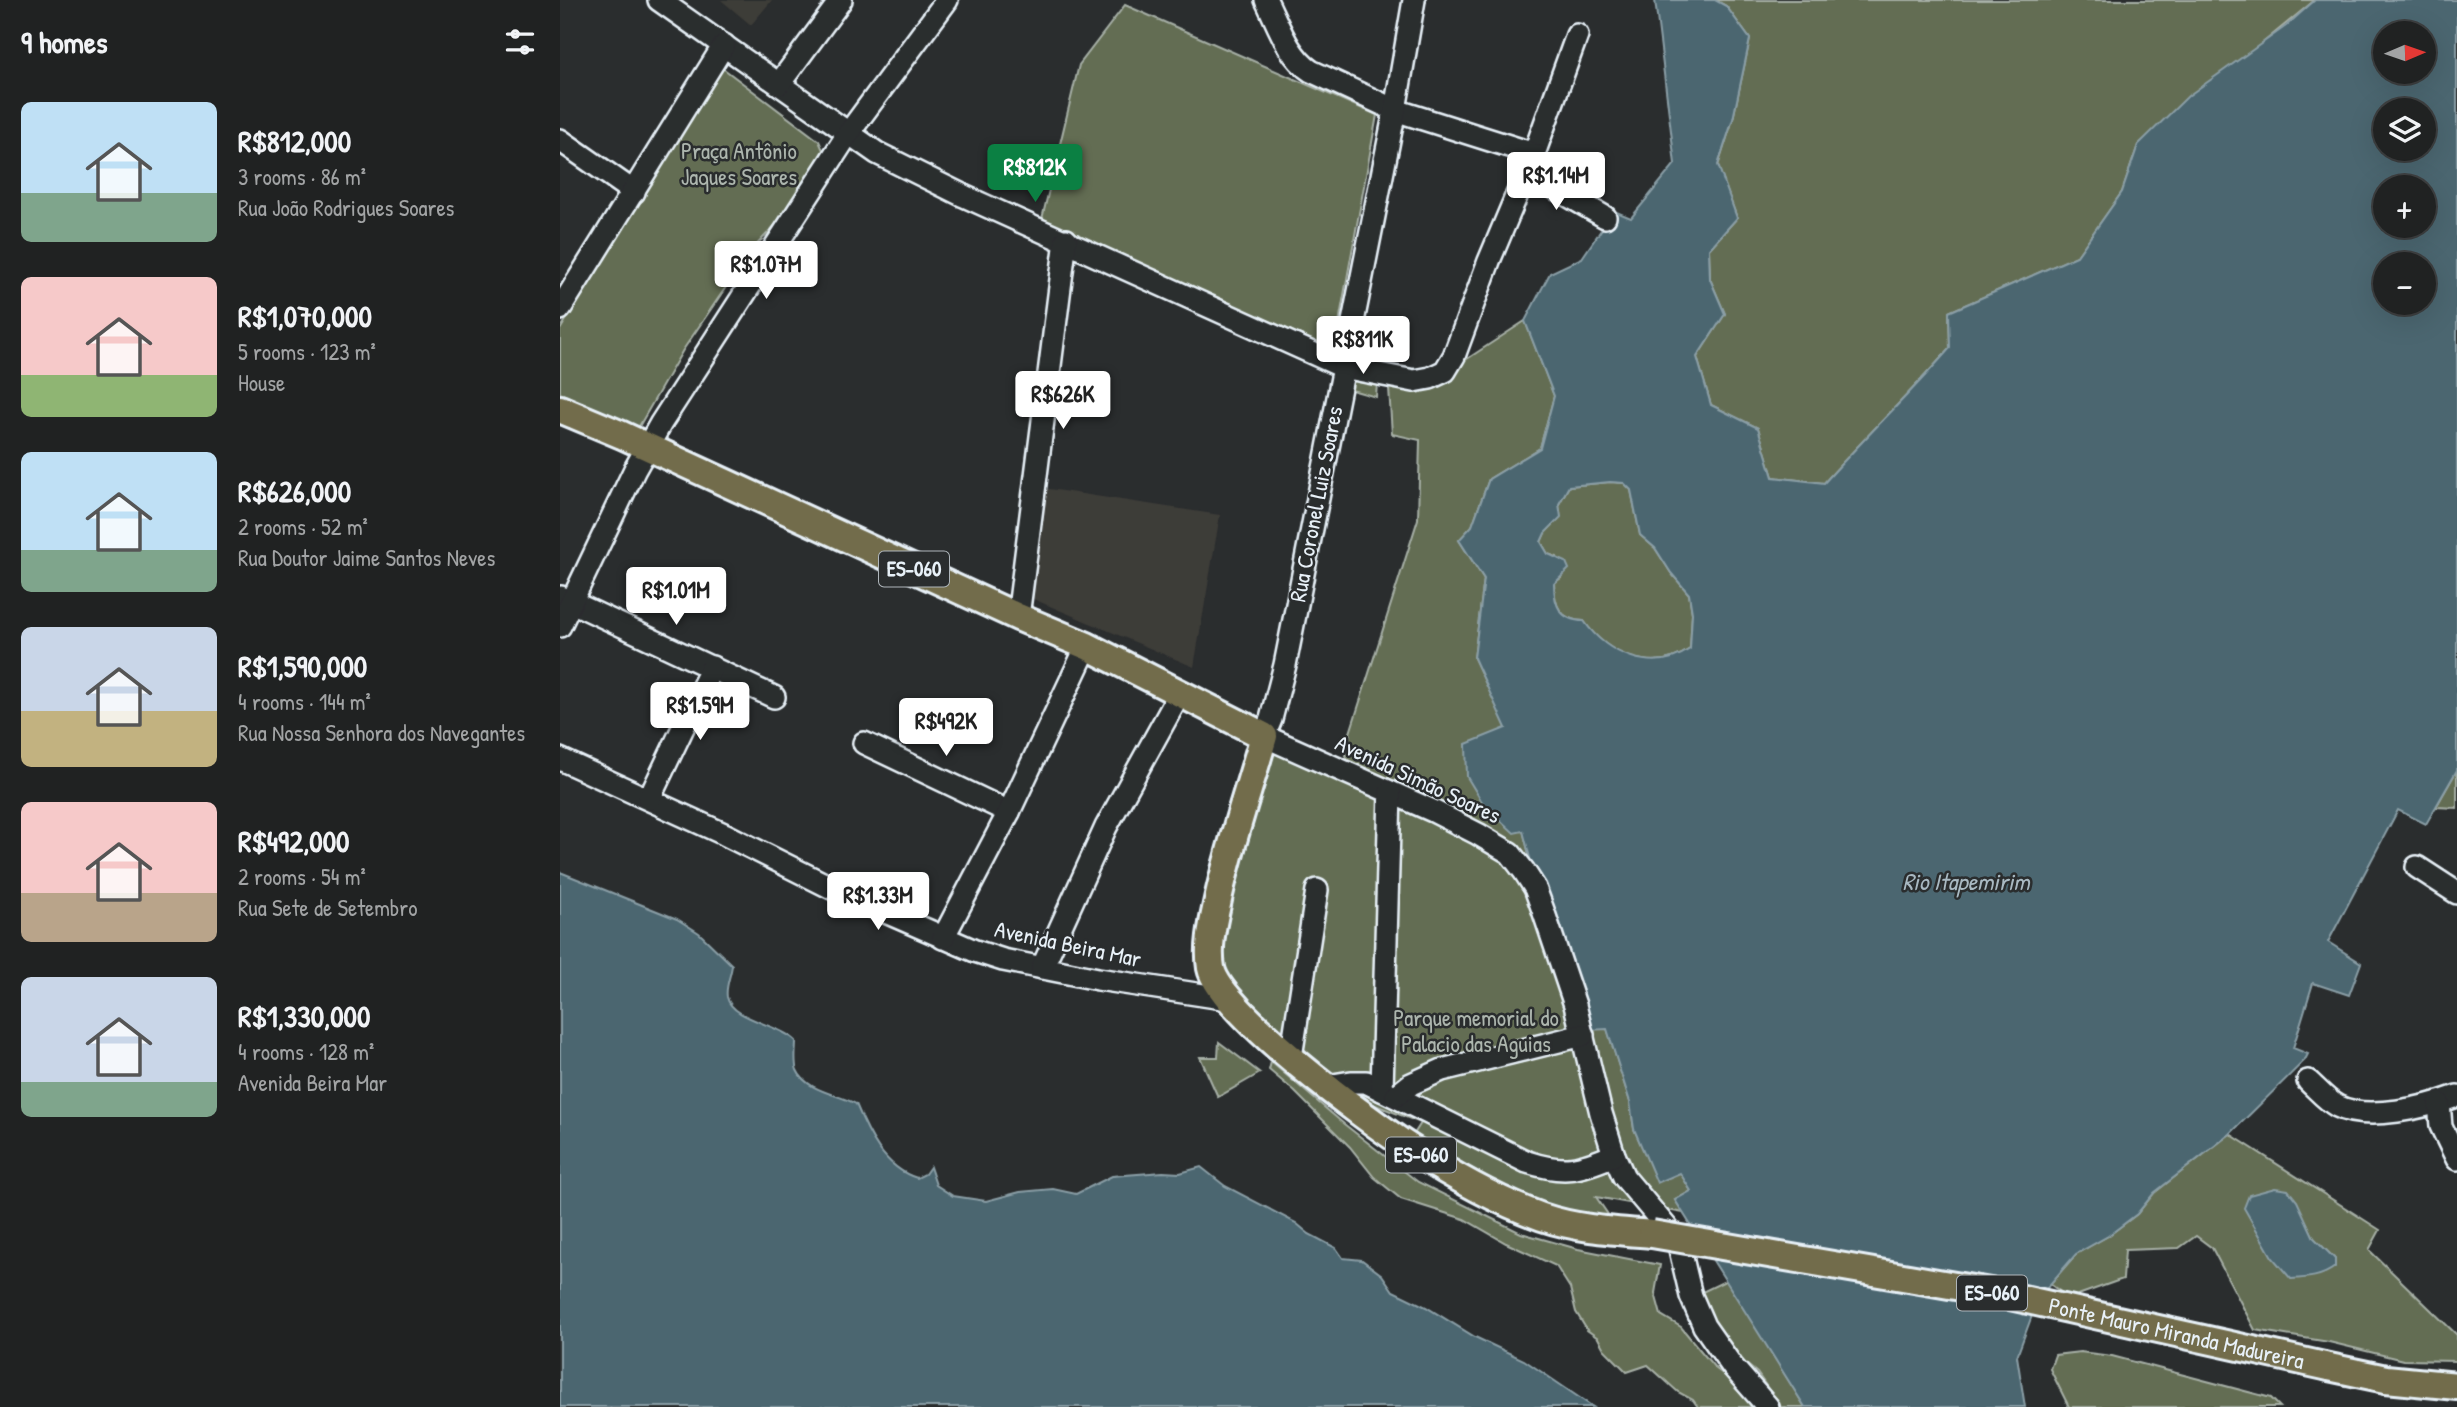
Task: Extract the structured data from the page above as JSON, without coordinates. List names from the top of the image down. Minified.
{"streets":{"main road":["Rua Coronel Luiz Soares","ES-060","Ponte Mauro Miranda Madureira"],"street":["Avenida Simão Soares","Avenida Beira Mar"]},"crossings":[["Rua Coronel Luiz Soares","ES-060"],["Rua Coronel Luiz Soares","Avenida Simão Soares"],["Rua Coronel Luiz Soares","Avenida Beira Mar"],["ES-060","Avenida Simão Soares"],["ES-060","Avenida Beira Mar"],["ES-060","Ponte Mauro Miranda Madureira"]],"water":["Rio Itapemirim"],"parks":["Praça Antônio Jaques Soares","Parque memorial do Palacio das Aguias"],"north":"right","page":{"heading":"9 homes","map_buttons":["+","−"],"list":[{"name":"R$812,000","note":"3 rooms · 86 m² · Rua João Rodrigues Soares"},{"name":"R$1,070,000","note":"5 rooms · 123 m² · House"},{"name":"R$626,000","note":"2 rooms · 52 m² · Rua Doutor Jaime Santos Neves"},{"name":"R$1,590,000","note":"4 rooms · 144 m² · Rua Nossa Senhora dos Navegantes"},{"name":"R$492,000","note":"2 rooms · 54 m² · Rua Sete de Setembro"},{"name":"R$1,330,000","note":"4 rooms · 128 m² · Avenida Beira Mar"}],"price":["R$812K","R$1.14M","R$1.07M","R$811K","R$626K","R$1.01M","R$1.59M","R$492K","R$1.33M"]}}
